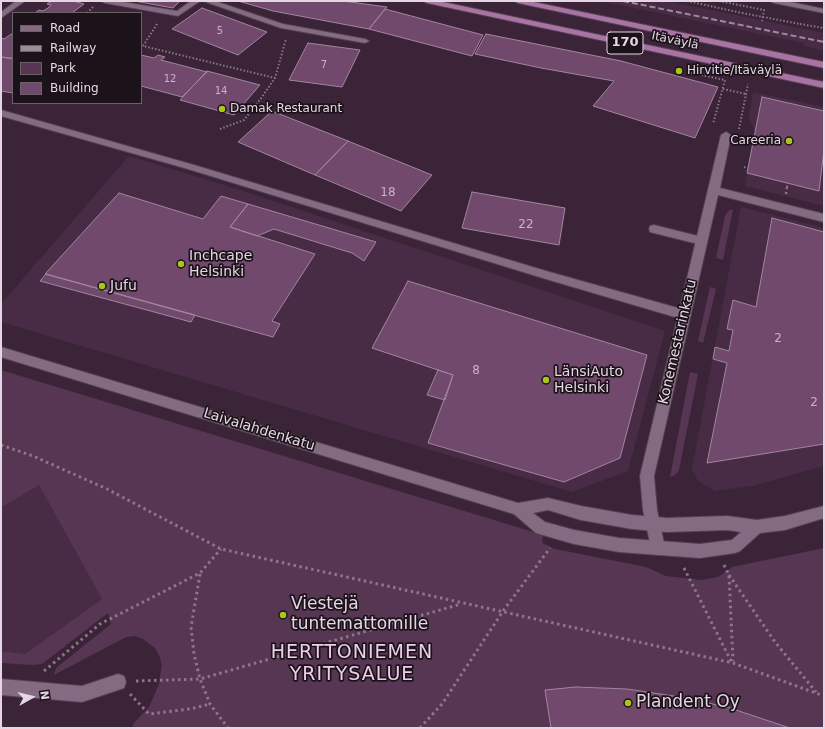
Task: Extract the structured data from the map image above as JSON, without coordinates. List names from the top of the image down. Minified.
{"streets":{"highway":["Itäväylä","170"],"street":["Konemestarinkatu","Laivalahdenkatu"]},"crossings":[["Konemestarinkatu","Laivalahdenkatu"]],"districts":["HERTTONIEMEN YRITYSALUE"],"places":["Hirvitie/Itäväylä","Damak Restaurant","Careeria","Inchcape Helsinki","Jufu","LänsiAuto Helsinki","Viestejä tuntemattomille","Plandent Oy"],"house_numbers":["5","7","12","14","18","22","2","8","2"],"legend":["Road","Railway","Park","Building"],"north":"right"}
